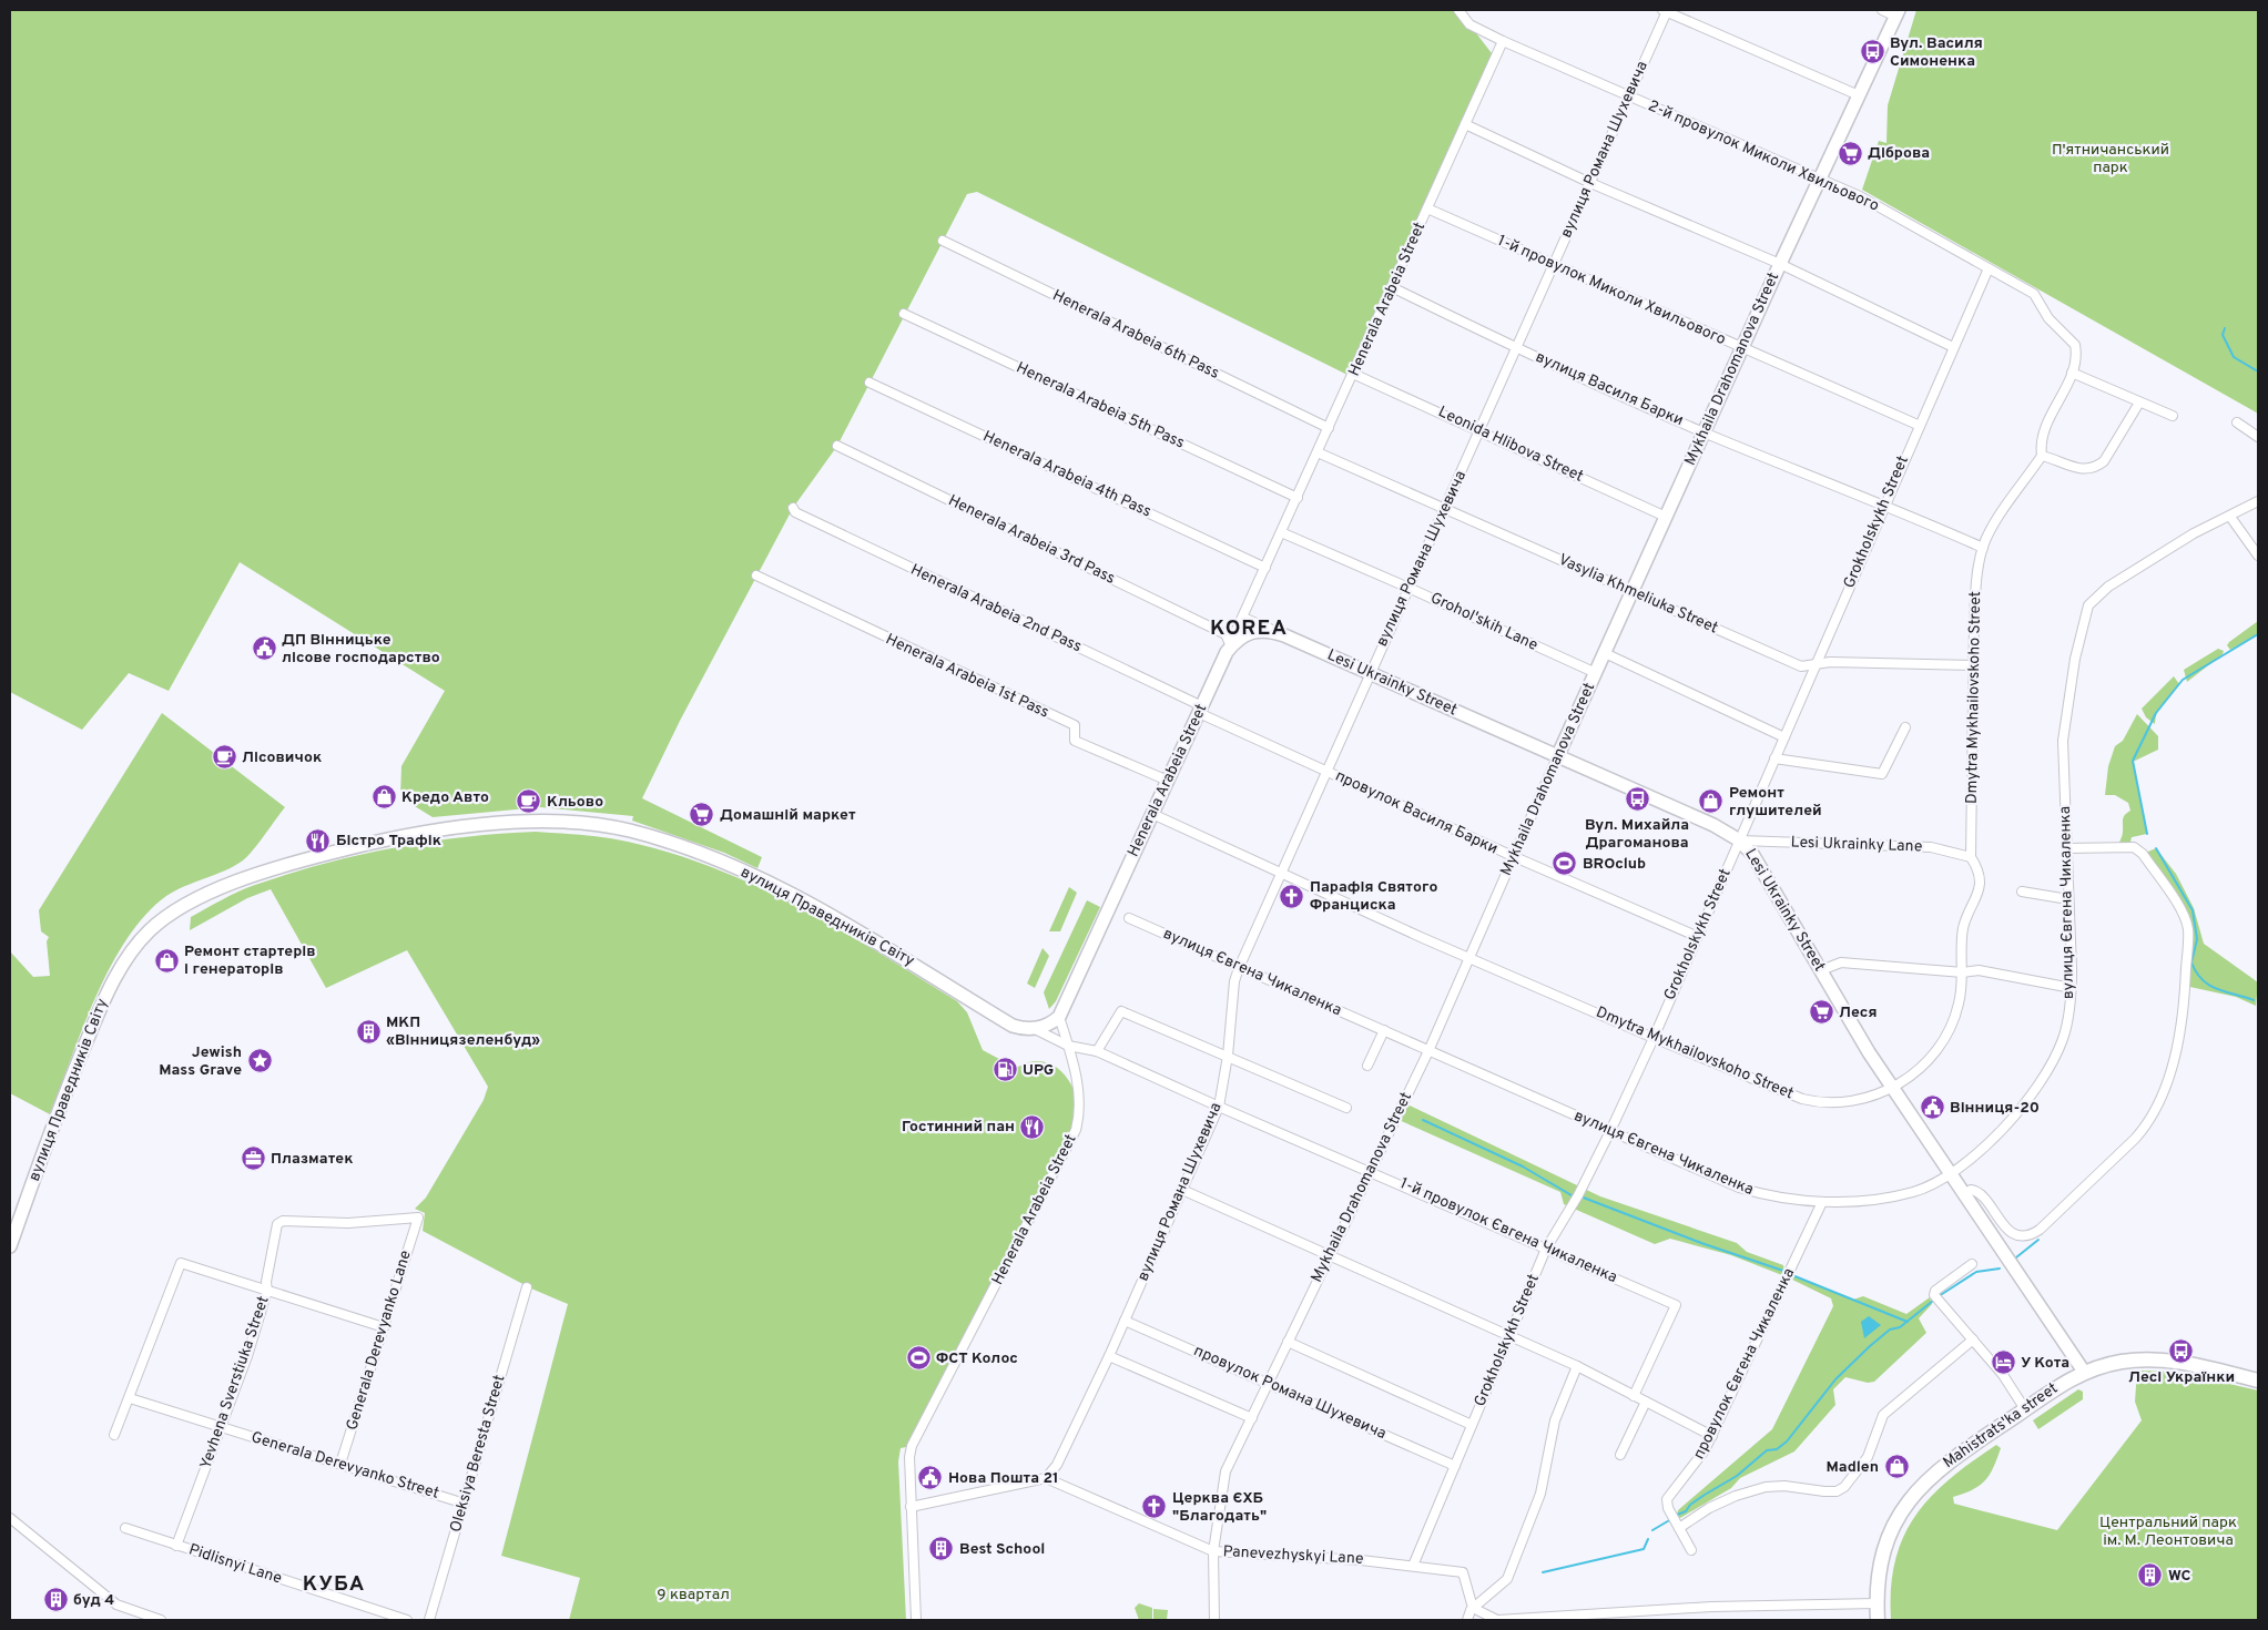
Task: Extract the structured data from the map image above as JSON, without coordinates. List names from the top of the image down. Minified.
{"streets":{"main road":["Henerala Arabeia Street","Mykhaila Drahomanova Street","Lesi Ukrainky Street","вулиця Праведників Світу","Mahistrats'ka street"],"street":["вулиця Романа Шухевича","2-й провулок Миколи Хвильового","1-й провулок Миколи Хвильового","Henerala Arabeia 6th Pass","вулиця Василя Барки","Henerala Arabeia 5th Pass","Leonida Hlibova Street","Henerala Arabeia 4th Pass","Grokholskykh Street","Henerala Arabeia 3rd Pass","Vasylia Khmeliuka Street","Henerala Arabeia 2nd Pass","Grohol'skih Lane","Henerala Arabeia 1st Pass","Dmytra Mykhailovskoho Street","провулок Василя Барки","Lesi Ukrainky Lane","вулиця Євгена Чикаленка","1-й провулок Євгена Чикаленка","Generala Derevyanko Lane","провулок Євгена Чикаленка","Yevhena Sverstiuka Street","провулок Романа Шухевича","Oleksiya Beresta Street","Generala Derevyanko Street","Panevezhyskyi Lane","Pidlisnyi Lane"]},"crossings":[["вулиця Романа Шухевича","2-й провулок Миколи Хвильового"],["вулиця Романа Шухевича","1-й провулок Миколи Хвильового"],["вулиця Романа Шухевича","вулиця Василя Барки"],["вулиця Романа Шухевича","Leonida Hlibova Street"],["вулиця Романа Шухевича","Vasylia Khmeliuka Street"],["вулиця Романа Шухевича","Grohol'skih Lane"],["вулиця Романа Шухевича","Lesi Ukrainky Street"],["вулиця Романа Шухевича","Dmytra Mykhailovskoho Street"],["вулиця Романа Шухевича","провулок Василя Барки"],["вулиця Романа Шухевича","вулиця Євгена Чикаленка"],["вулиця Романа Шухевича","1-й провулок Євгена Чикаленка"],["вулиця Романа Шухевича","провулок Романа Шухевича"],["вулиця Романа Шухевича","Panevezhyskyi Lane"],["2-й провулок Миколи Хвильового","Henerala Arabeia Street"],["2-й провулок Миколи Хвильового","Mykhaila Drahomanova Street"],["2-й провулок Миколи Хвильового","Grokholskykh Street"],["1-й провулок Миколи Хвильового","Henerala Arabeia Street"],["1-й провулок Миколи Хвильового","Mykhaila Drahomanova Street"],["1-й провулок Миколи Хвильового","Grokholskykh Street"],["Henerala Arabeia Street","Henerala Arabeia 6th Pass"],["Henerala Arabeia Street","вулиця Василя Барки"],["Henerala Arabeia Street","Henerala Arabeia 5th Pass"],["Henerala Arabeia Street","Leonida Hlibova Street"],["Henerala Arabeia Street","Henerala Arabeia 4th Pass"],["Henerala Arabeia Street","Henerala Arabeia 3rd Pass"],["Henerala Arabeia Street","Vasylia Khmeliuka Street"],["Henerala Arabeia Street","Henerala Arabeia 2nd Pass"],["Henerala Arabeia Street","Grohol'skih Lane"],["Henerala Arabeia Street","Henerala Arabeia 1st Pass"],["Henerala Arabeia Street","Lesi Ukrainky Street"],["Henerala Arabeia Street","Dmytra Mykhailovskoho Street"],["Henerala Arabeia Street","провулок Василя Барки"],["Henerala Arabeia Street","1-й провулок Євгена Чикаленка"],["Mykhaila Drahomanova Street","вулиця Василя Барки"],["Mykhaila Drahomanova Street","Leonida Hlibova Street"],["Mykhaila Drahomanova Street","Vasylia Khmeliuka Street"],["Mykhaila Drahomanova Street","Grohol'skih Lane"],["Mykhaila Drahomanova Street","Lesi Ukrainky Street"],["Mykhaila Drahomanova Street","Dmytra Mykhailovskoho Street"],["Mykhaila Drahomanova Street","провулок Василя Барки"],["Mykhaila Drahomanova Street","вулиця Євгена Чикаленка"],["Mykhaila Drahomanova Street","1-й провулок Євгена Чикаленка"],["Mykhaila Drahomanova Street","провулок Романа Шухевича"],["Mykhaila Drahomanova Street","Panevezhyskyi Lane"],["вулиця Василя Барки","Grokholskykh Street"],["вулиця Василя Барки","Dmytra Mykhailovskoho Street"],["Grokholskykh Street","Vasylia Khmeliuka Street"],["Grokholskykh Street","Lesi Ukrainky Street"],["Grokholskykh Street","Dmytra Mykhailovskoho Street"],["Grokholskykh Street","провулок Василя Барки"],["Grokholskykh Street","Lesi Ukrainky Lane"],["Grokholskykh Street","вулиця Євгена Чикаленка"],["Grokholskykh Street","1-й провулок Євгена Чикаленка"],["Grokholskykh Street","провулок Романа Шухевича"],["Grokholskykh Street","Panevezhyskyi Lane"],["Henerala Arabeia 3rd Pass","Lesi Ukrainky Street"],["Vasylia Khmeliuka Street","Dmytra Mykhailovskoho Street"],["Henerala Arabeia 2nd Pass","провулок Василя Барки"],["Lesi Ukrainky Street","Dmytra Mykhailovskoho Street"],["Lesi Ukrainky Street","Lesi Ukrainky Lane"],["Lesi Ukrainky Street","вулиця Євгена Чикаленка"],["Lesi Ukrainky Street","Mahistrats'ka street"],["Dmytra Mykhailovskoho Street","Lesi Ukrainky Lane"],["вулиця Євгена Чикаленка","провулок Євгена Чикаленка"],["вулиця Праведників Світу","1-й провулок Євгена Чикаленка"],["Generala Derevyanko Lane","Yevhena Sverstiuka Street"],["Generala Derevyanko Lane","Generala Derevyanko Street"],["Yevhena Sverstiuka Street","Generala Derevyanko Street"],["Yevhena Sverstiuka Street","Pidlisnyi Lane"],["Oleksiya Beresta Street","Generala Derevyanko Street"]],"districts":["KOREA","КУБА"],"parks":["П'ятничанський парк","Центральний парк ім. М. Леонтовича","9 квартал"],"places":{"bus stop":["Вул. Василя Симоненка","Вул. Михайла Драгоманова","Лесі Українки"],"supermarket":["Діброва","Домашній маркет","Леся"],"public building":["ДП Вінницьке лісове господарство","Вінниця-20","Нова Пошта 21"],"cafe":["Лісовичок","Кльово"],"shop":["Кредо Авто","Ремонт глушителей","Ремонт стартерів і генераторів","Madlen"],"restaurant":["Бістро Трафік","Гостинний пан"],"sports":["BROclub","ФСТ Колос"],"church":["Парафія Святого Франциска","Церква ЄХБ \"Благодать\""],"building":["МКП «Вінницязеленбуд»","Best School","WC","буд 4"],"place":["Jewish Mass Grave"],"fuel station":["UPG"],"office":["Плазматек"],"hotel":["У Кота"]}}
